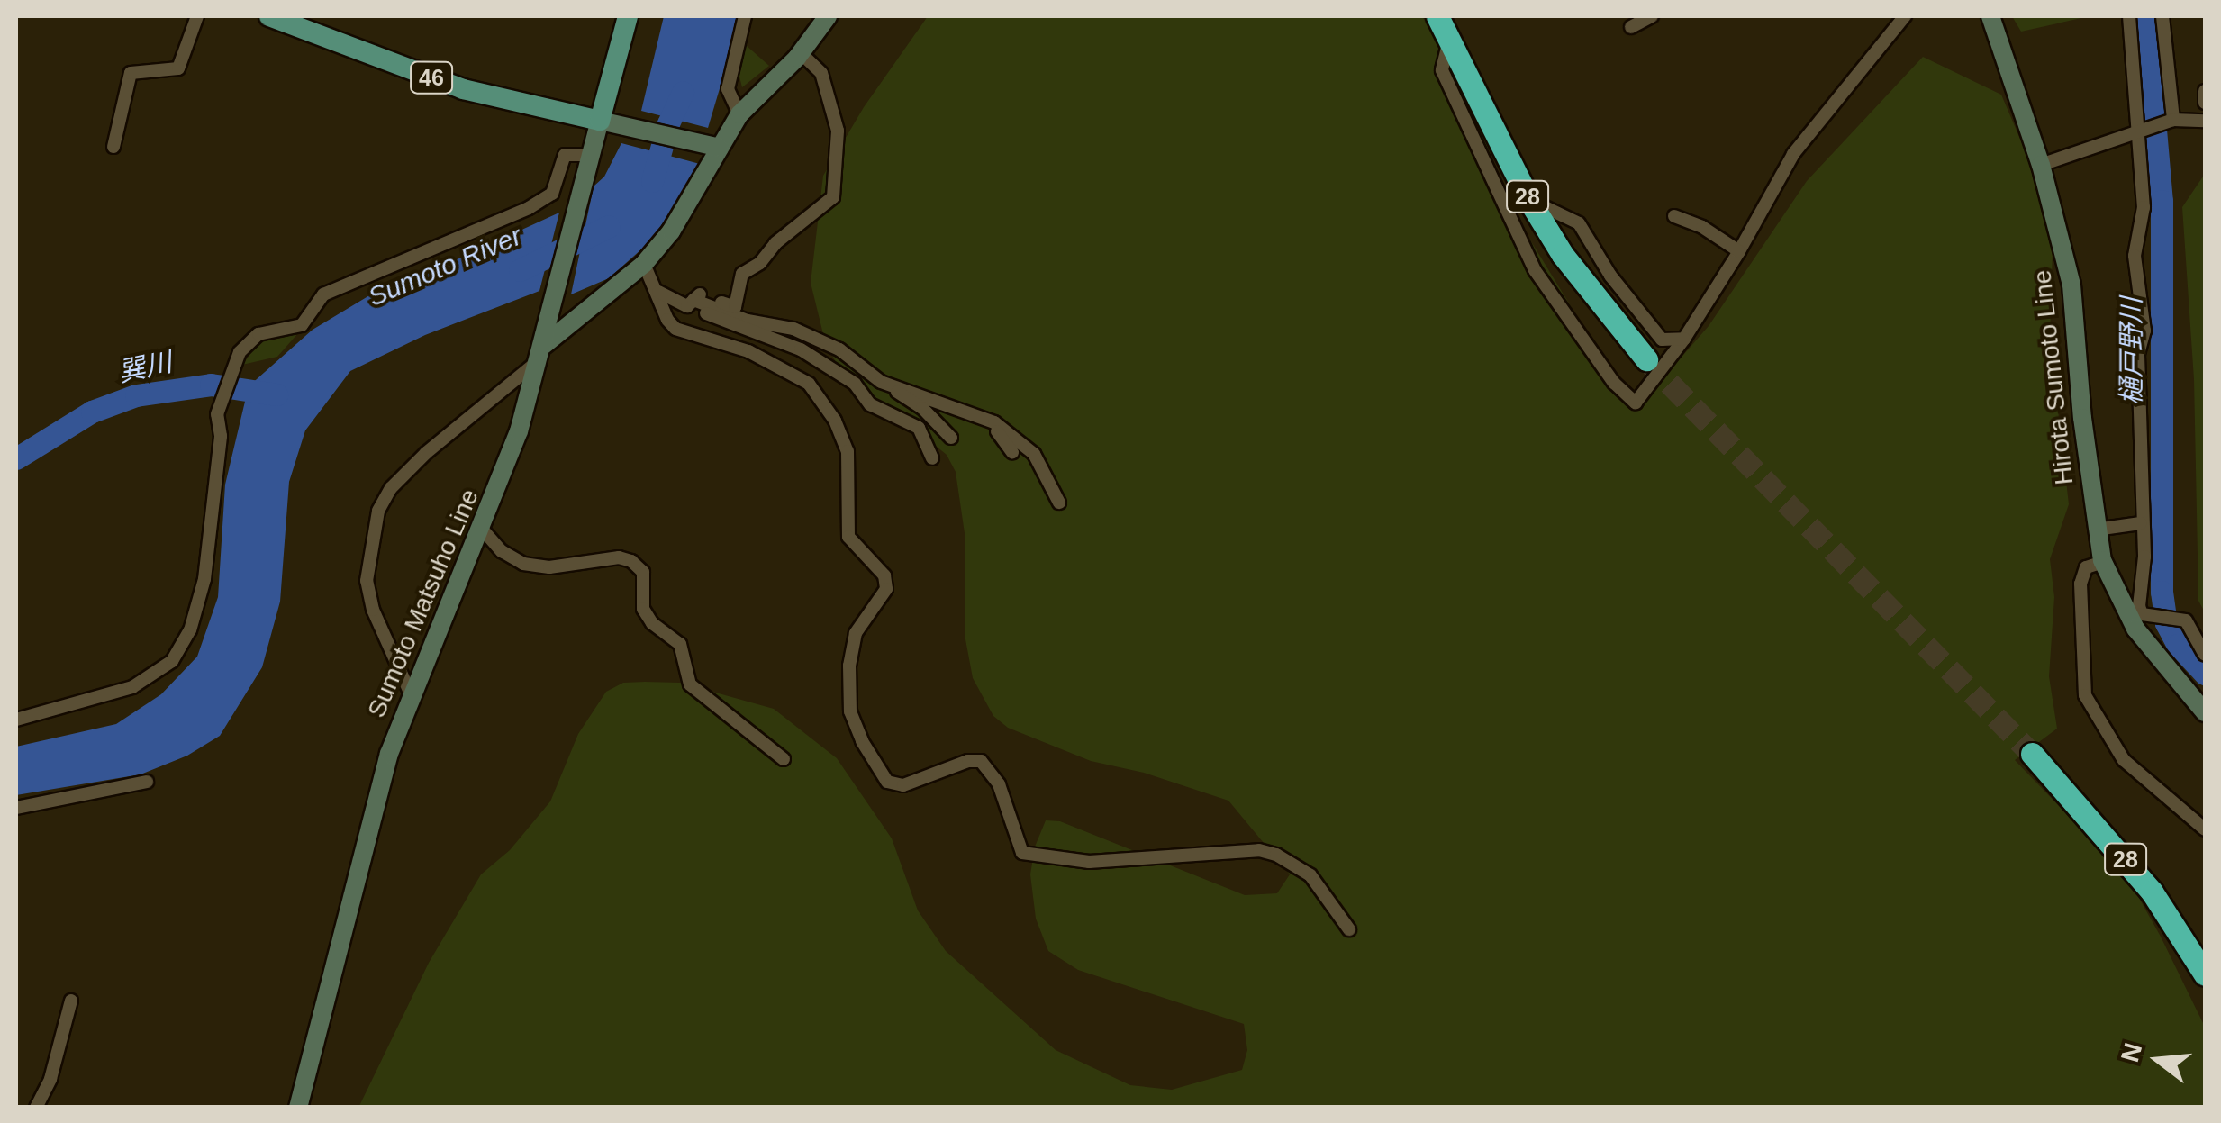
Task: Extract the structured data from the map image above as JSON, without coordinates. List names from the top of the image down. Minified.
{"streets":{"highway":["28"],"main road":["46","Hirota Sumoto Line","Sumoto Matsuho Line"]},"crossings":[["46","Sumoto Matsuho Line"]],"water":["Sumoto River","樋戸野川","巽川"],"north":"left"}
